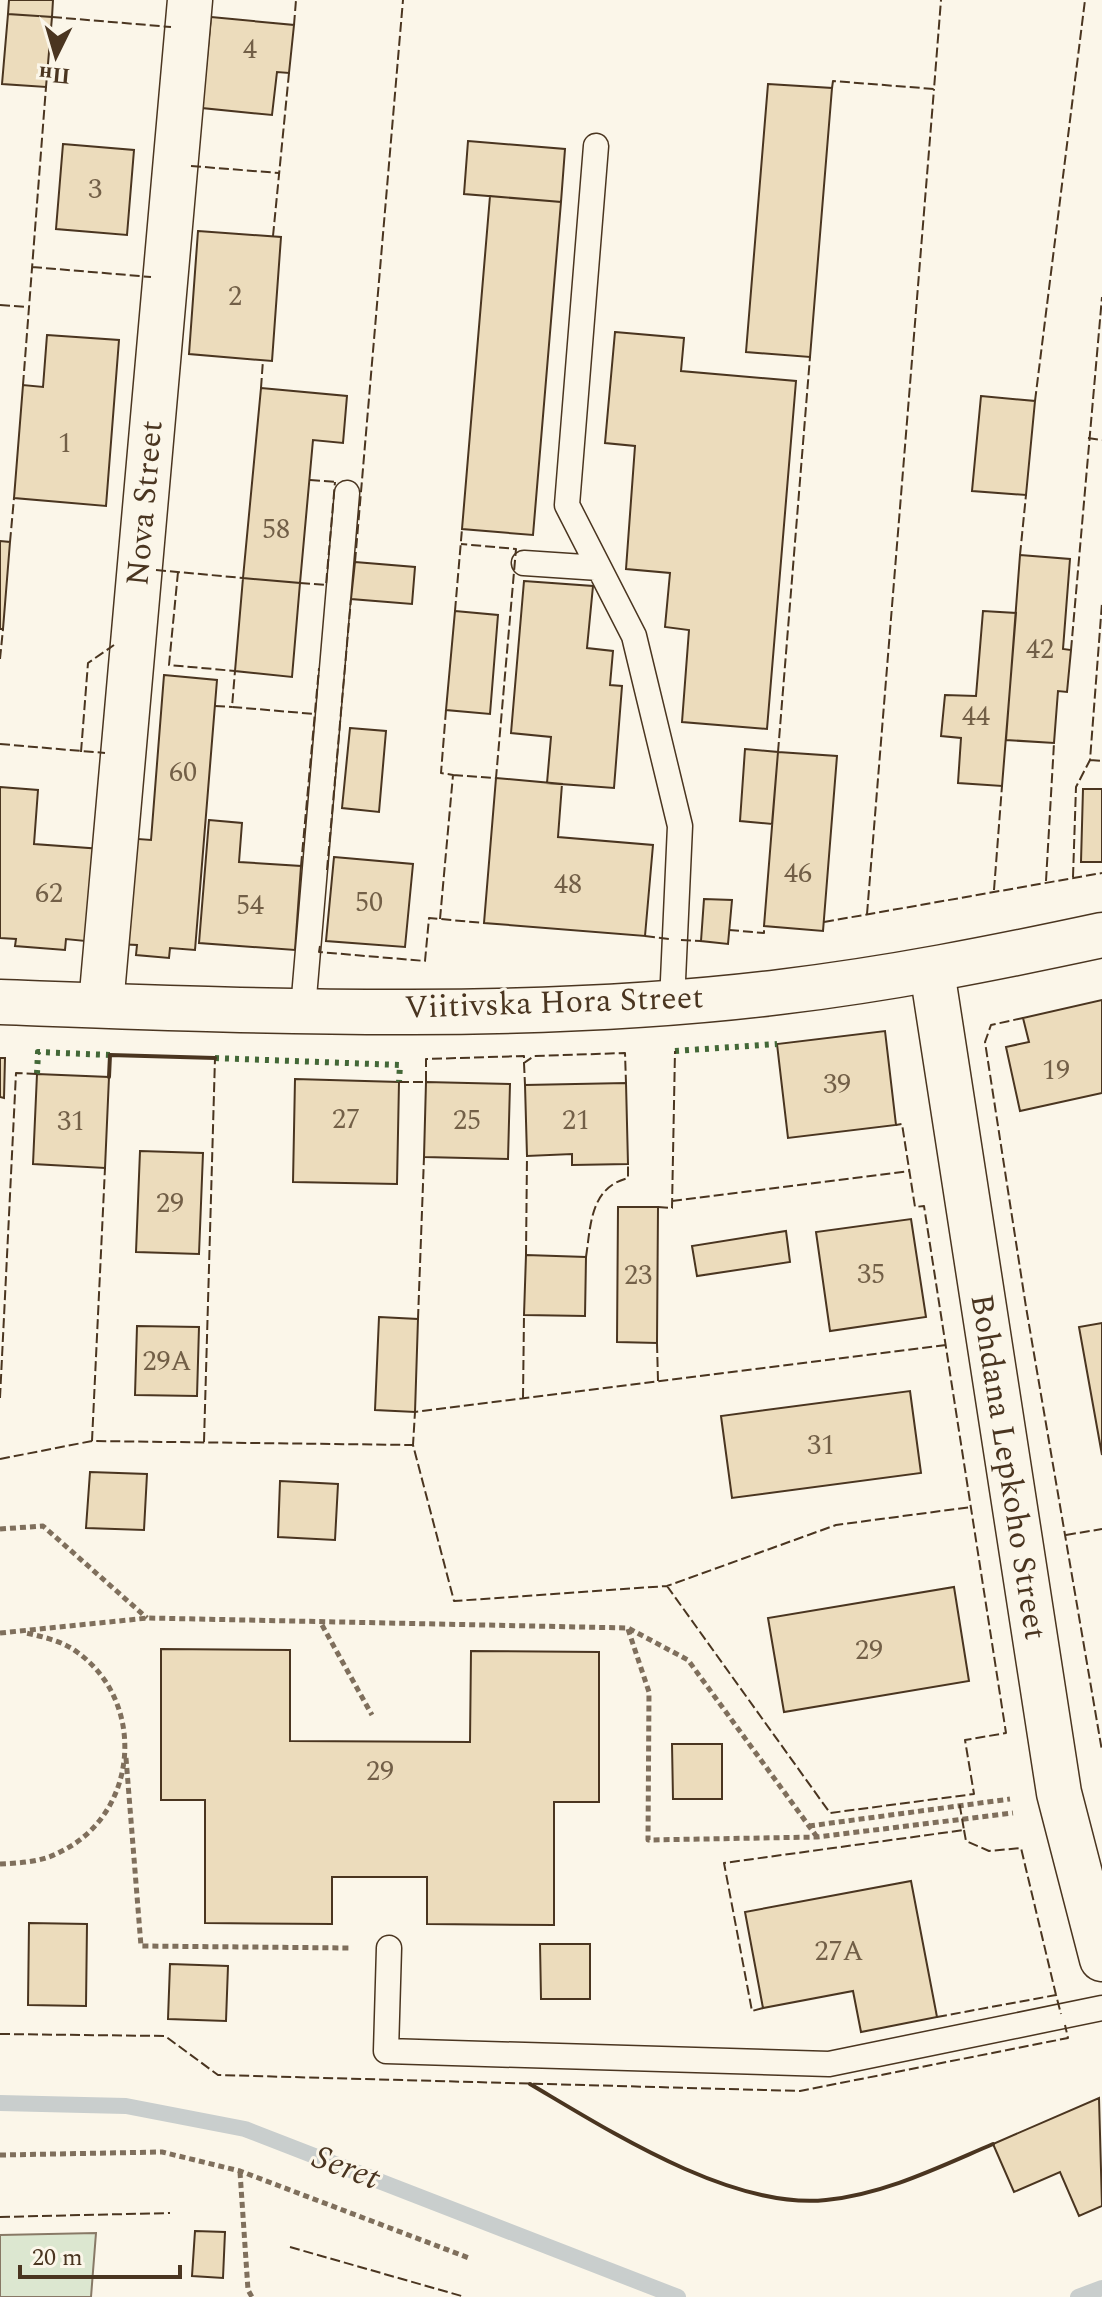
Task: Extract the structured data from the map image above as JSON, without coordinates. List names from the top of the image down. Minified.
{"streets":{"street":["Nova Street","Viitivska Hora Street","Bohdana Lepkoho Street"]},"crossings":[["Nova Street","Viitivska Hora Street"],["Viitivska Hora Street","Bohdana Lepkoho Street"]],"water":["Seret"],"house_numbers":["4","3","2","1","58","42","44","60","46","48","62","50","54","19","39","27","25","21","31","29","35","23","29А","31","29","29","27А"],"scale_bar":"20 m","north":"bottom"}
